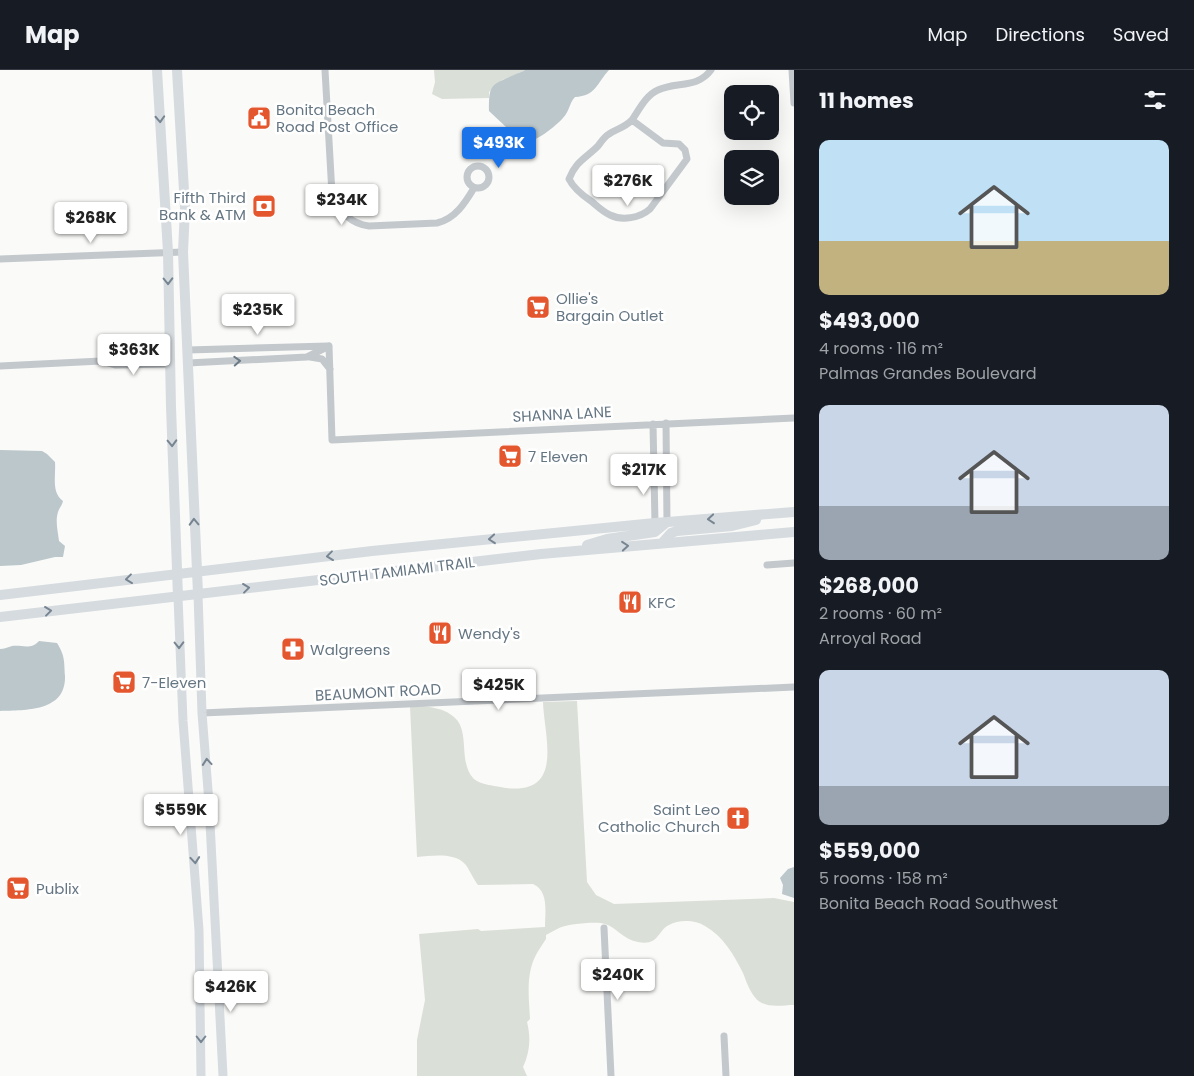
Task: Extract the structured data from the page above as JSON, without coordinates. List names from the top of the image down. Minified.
{"streets":{"main road":["SOUTH TAMIAMI TRAIL"],"street":["SHANNA LANE","BEAUMONT ROAD"]},"places":{"public building":["Bonita Beach Road Post Office"],"bank":["Fifth Third Bank & ATM"],"supermarket":["Ollie's Bargain Outlet","7 Eleven","7-Eleven","Publix"],"restaurant":["KFC","Wendy's"],"pharmacy":["Walgreens"],"church":["Saint Leo Catholic Church"]},"page":{"header":"Map","nav":["Map","Directions","Saved"],"heading":"11 homes","price":["$493K","$276K","$234K","$268K","$235K","$363K","$217K","$425K","$559K","$240K","$426K"],"list":[{"name":"$493,000","note":"4 rooms · 116 m² · Palmas Grandes Boulevard"},{"name":"$268,000","note":"2 rooms · 60 m² · Arroyal Road"},{"name":"$559,000","note":"5 rooms · 158 m² · Bonita Beach Road Southwest"}]}}
